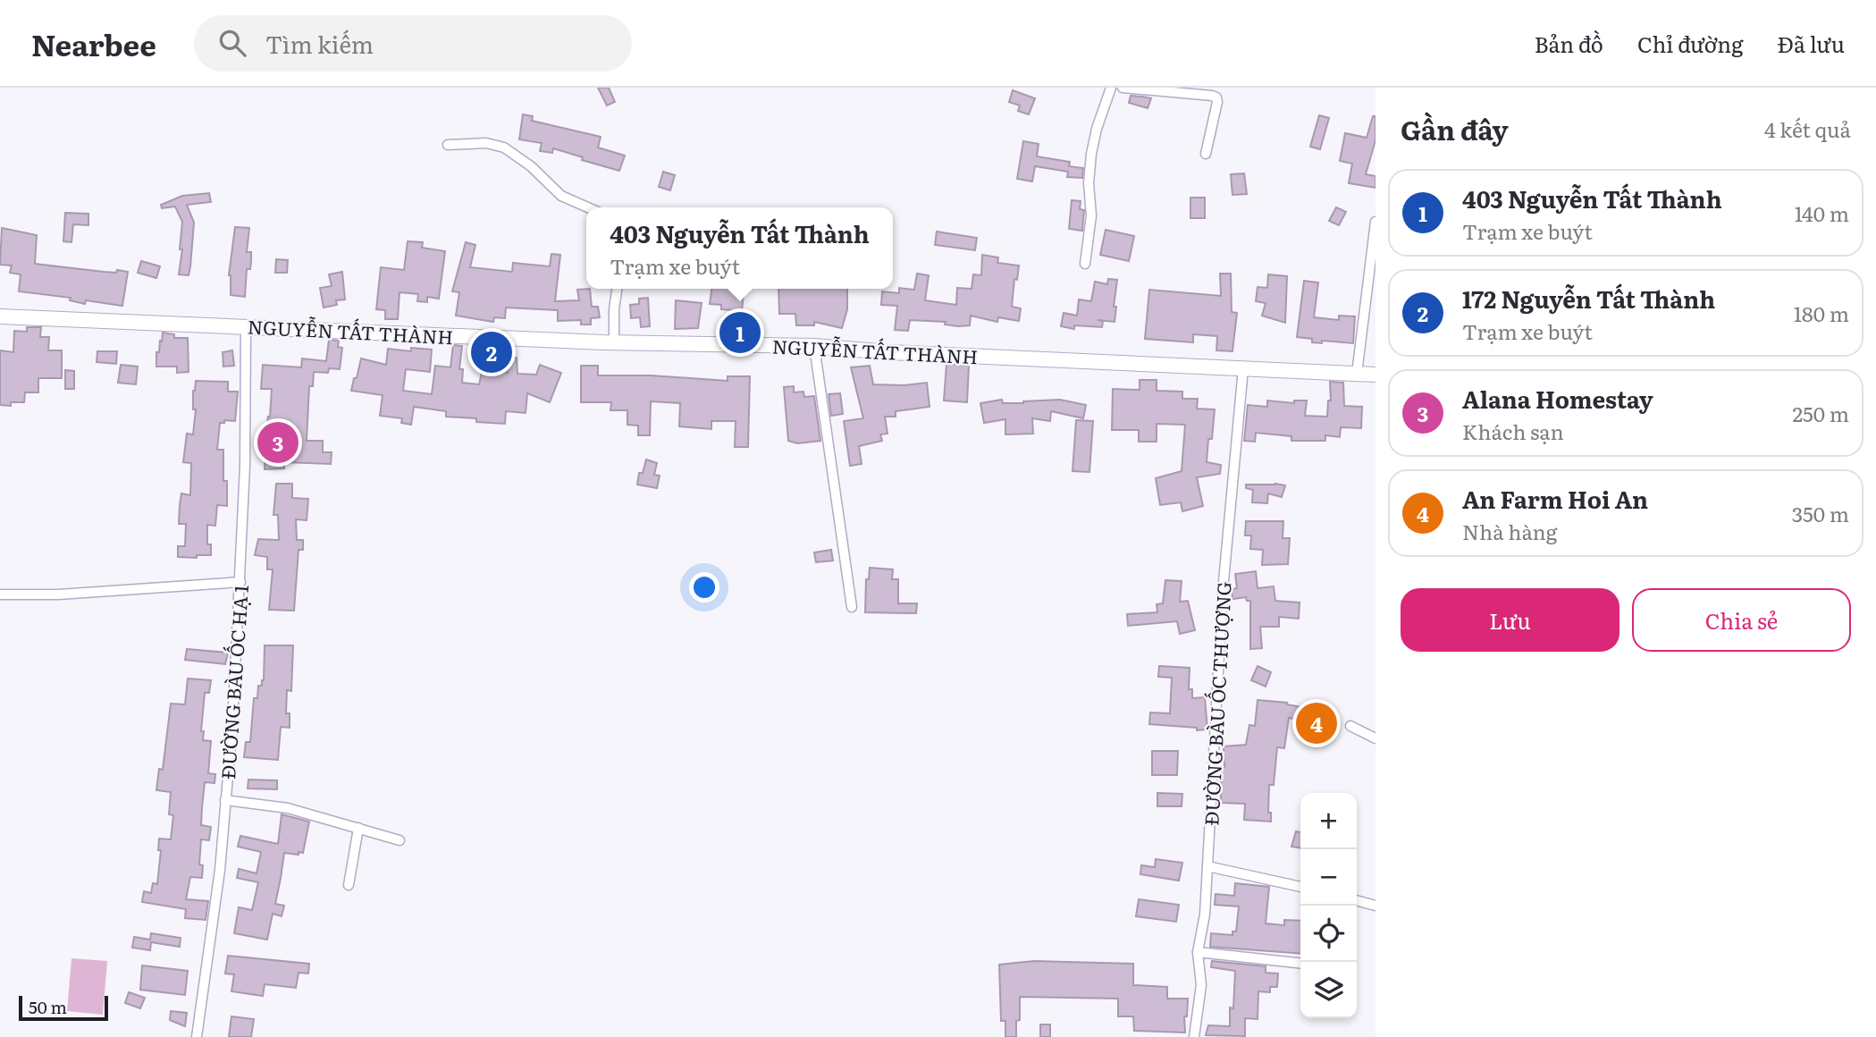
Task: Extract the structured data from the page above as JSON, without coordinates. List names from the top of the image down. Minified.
{"streets":{"main road":["NGUYỄN TẤT THÀNH"],"street":["ĐƯỜNG BÀU ỐC HẠ 1","ĐƯỜNG BÀU ỐC THƯỢNG"]},"crossings":[["NGUYỄN TẤT THÀNH","ĐƯỜNG BÀU ỐC HẠ 1"],["NGUYỄN TẤT THÀNH","ĐƯỜNG BÀU ỐC THƯỢNG"]],"scale_bar":"50 m","page":{"header":"Nearbee","search":"Tìm kiếm","nav":["Bản đồ","Chỉ đường","Đã lưu"],"heading":["Gần đây","4 kết quả"],"list":[{"mark":"1","name":"403 Nguyễn Tất Thành","note":"Trạm xe buýt","value":"140 m"},{"mark":"2","name":"172 Nguyễn Tất Thành","note":"Trạm xe buýt","value":"180 m"},{"mark":"3","name":"Alana Homestay","note":"Khách sạn","value":"250 m"},{"mark":"4","name":"An Farm Hoi An","note":"Nhà hàng","value":"350 m"}],"popup":["403 Nguyễn Tất Thành","Trạm xe buýt"],"pins":["1","2","3","4"],"buttons":["Lưu","Chia sẻ"],"map_buttons":["+","−"],"scale":"50 m"}}
